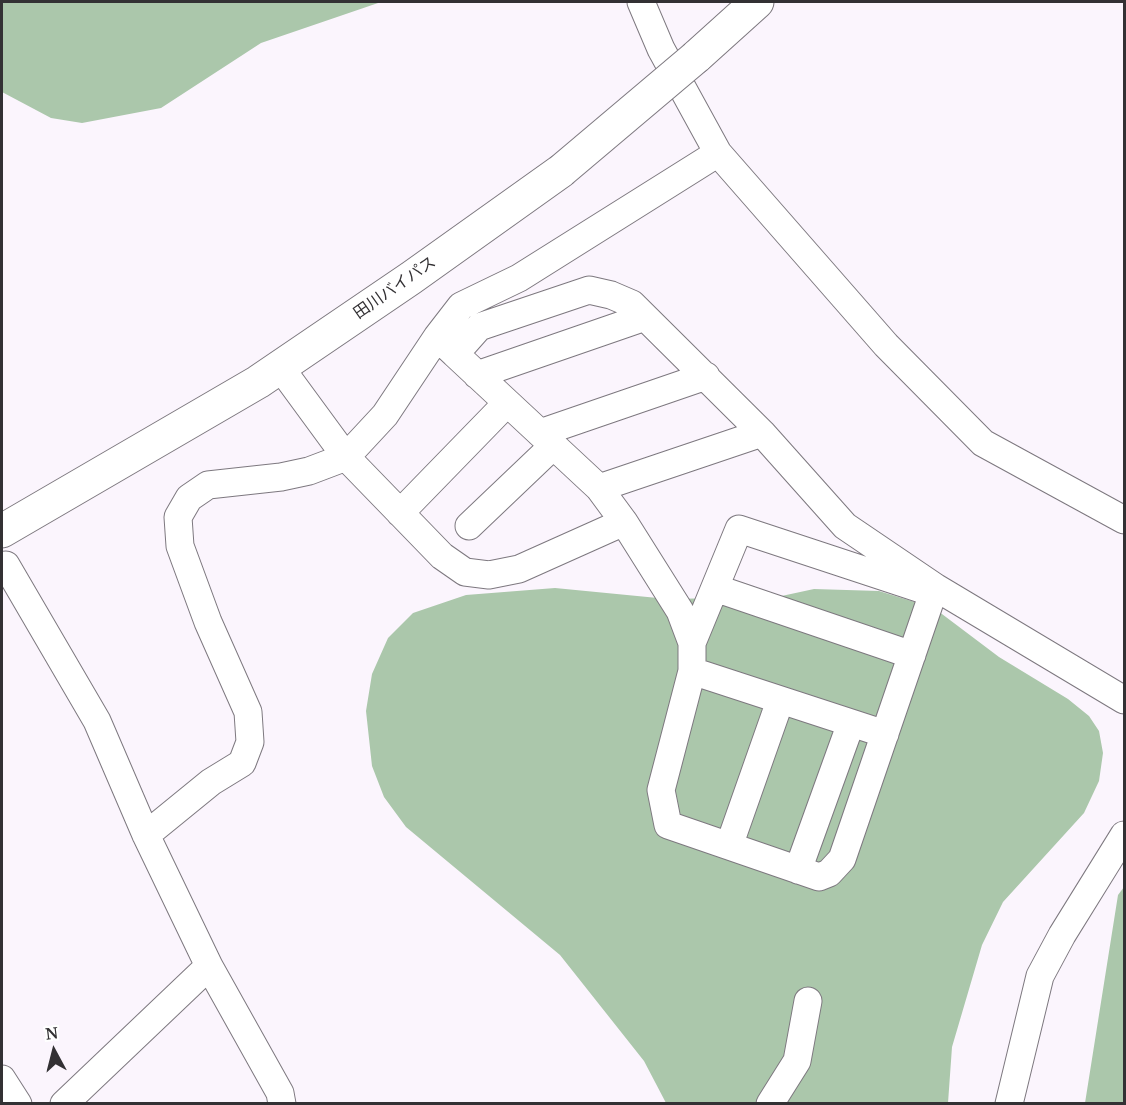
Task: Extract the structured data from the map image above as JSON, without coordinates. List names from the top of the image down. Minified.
{"streets":{"highway":["田川バイパス"]},"north":"top"}
